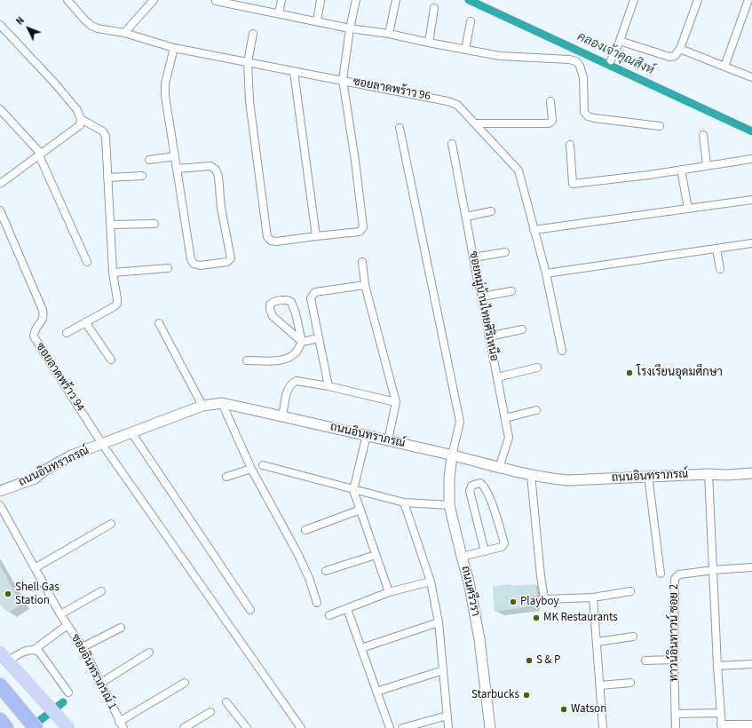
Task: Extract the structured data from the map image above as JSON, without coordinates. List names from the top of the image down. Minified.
{"streets":{"street":["ซอยลาดพร้าว 96","ซอยหมู่บ้านไทยศิริเหนือ","ซอยลาดพร้าว 94","ถนนอินทราภรณ์","ถนนศรีวรา","ทาวน์อินทาวน์ ซอย 2","ซอยอินทราภรณ์ 1"]},"crossings":[["ซอยหมู่บ้านไทยศิริเหนือ","ถนนอินทราภรณ์"],["ซอยลาดพร้าว 94","ถนนอินทราภรณ์"],["ถนนอินทราภรณ์","ถนนศรีวรา"]],"water":["คลองเจ้าคุณสิงห์"],"places":["โรงเรียนอุดมศึกษา","Shell Gas Station","Playboy","MK Restaurants","S & P","Starbucks","Watson"],"north":"top left"}
